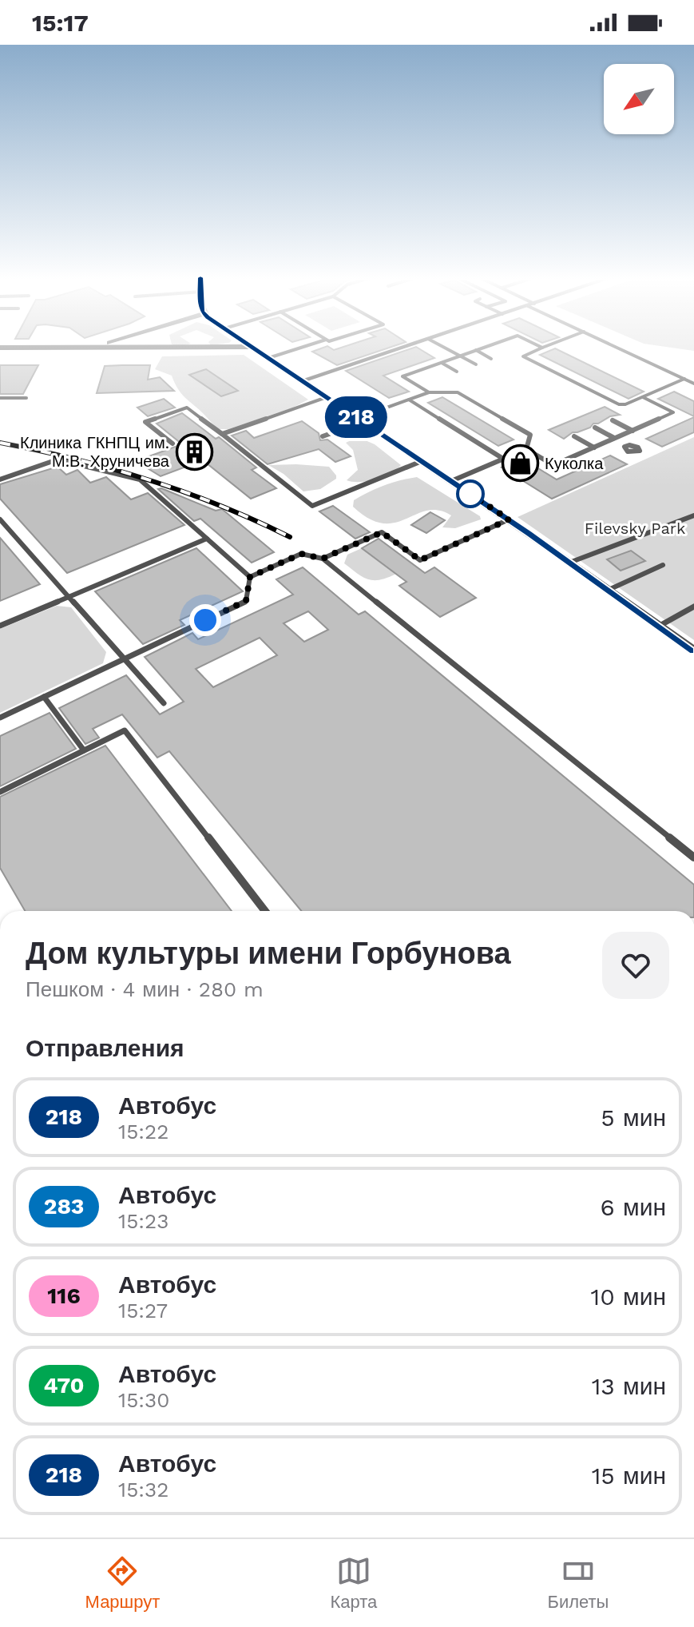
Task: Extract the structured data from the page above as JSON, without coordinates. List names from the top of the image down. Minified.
{"parks":["Filevsky Park"],"places":{"building":["Клиника ГКНПЦ им. М.В. Хруничева"],"shop":["Куколка"]},"lines":["bus line 218"],"north":"bottom left","page":{"status":"15:17","on_map":"218","heading":[["Дом культуры имени Горбунова","Пешком · 4 мин · 280 m"],"Отправления"],"list":[{"mark":"218","name":"Автобус","note":"15:22","value":"5 мин"},{"mark":"283","name":"Автобус","note":"15:23","value":"6 мин"},{"mark":"116","name":"Автобус","note":"15:27","value":"10 мин"},{"mark":"470","name":"Автобус","note":"15:30","value":"13 мин"},{"mark":"218","name":"Автобус","note":"15:32","value":"15 мин"}],"tabs":["Маршрут","Карта","Билеты"]}}
